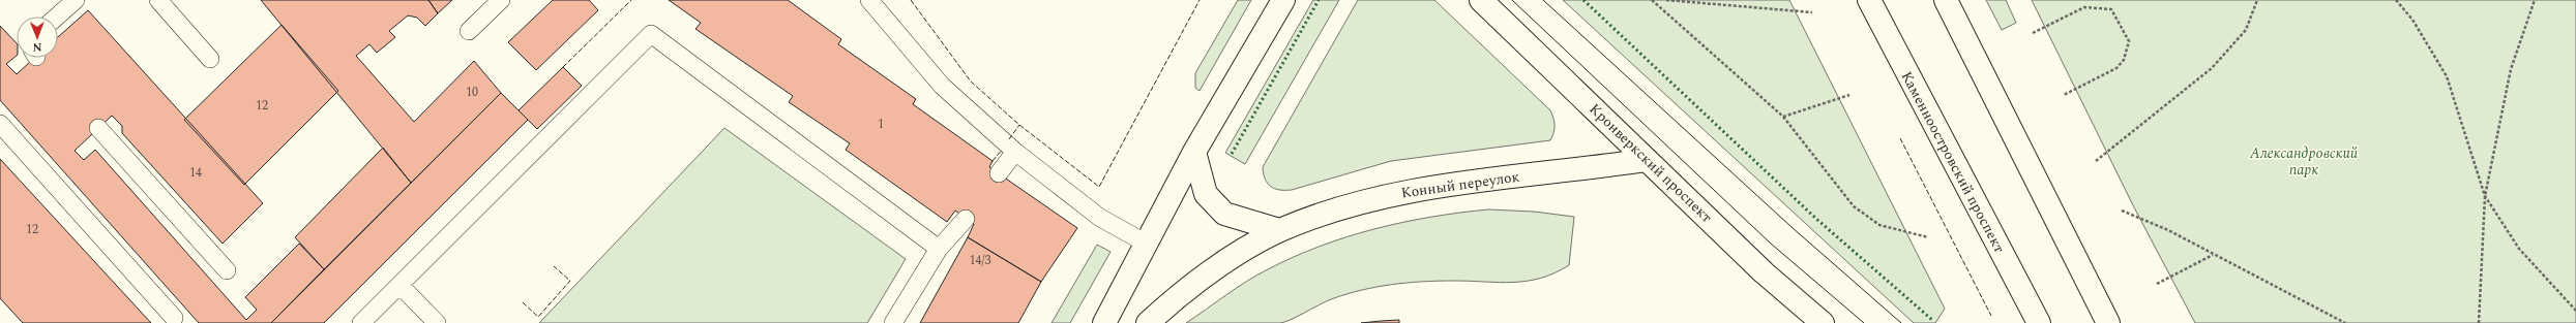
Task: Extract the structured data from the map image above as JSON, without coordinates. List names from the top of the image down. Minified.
{"streets":{"street":["Каменноостровский проспект","Кронверкский проспект","Конный переулок"]},"crossings":[["Кронверкский проспект","Конный переулок"]],"parks":["Александровский парк"],"house_numbers":["10","12","1","14","12","14/3"],"north":"bottom"}
